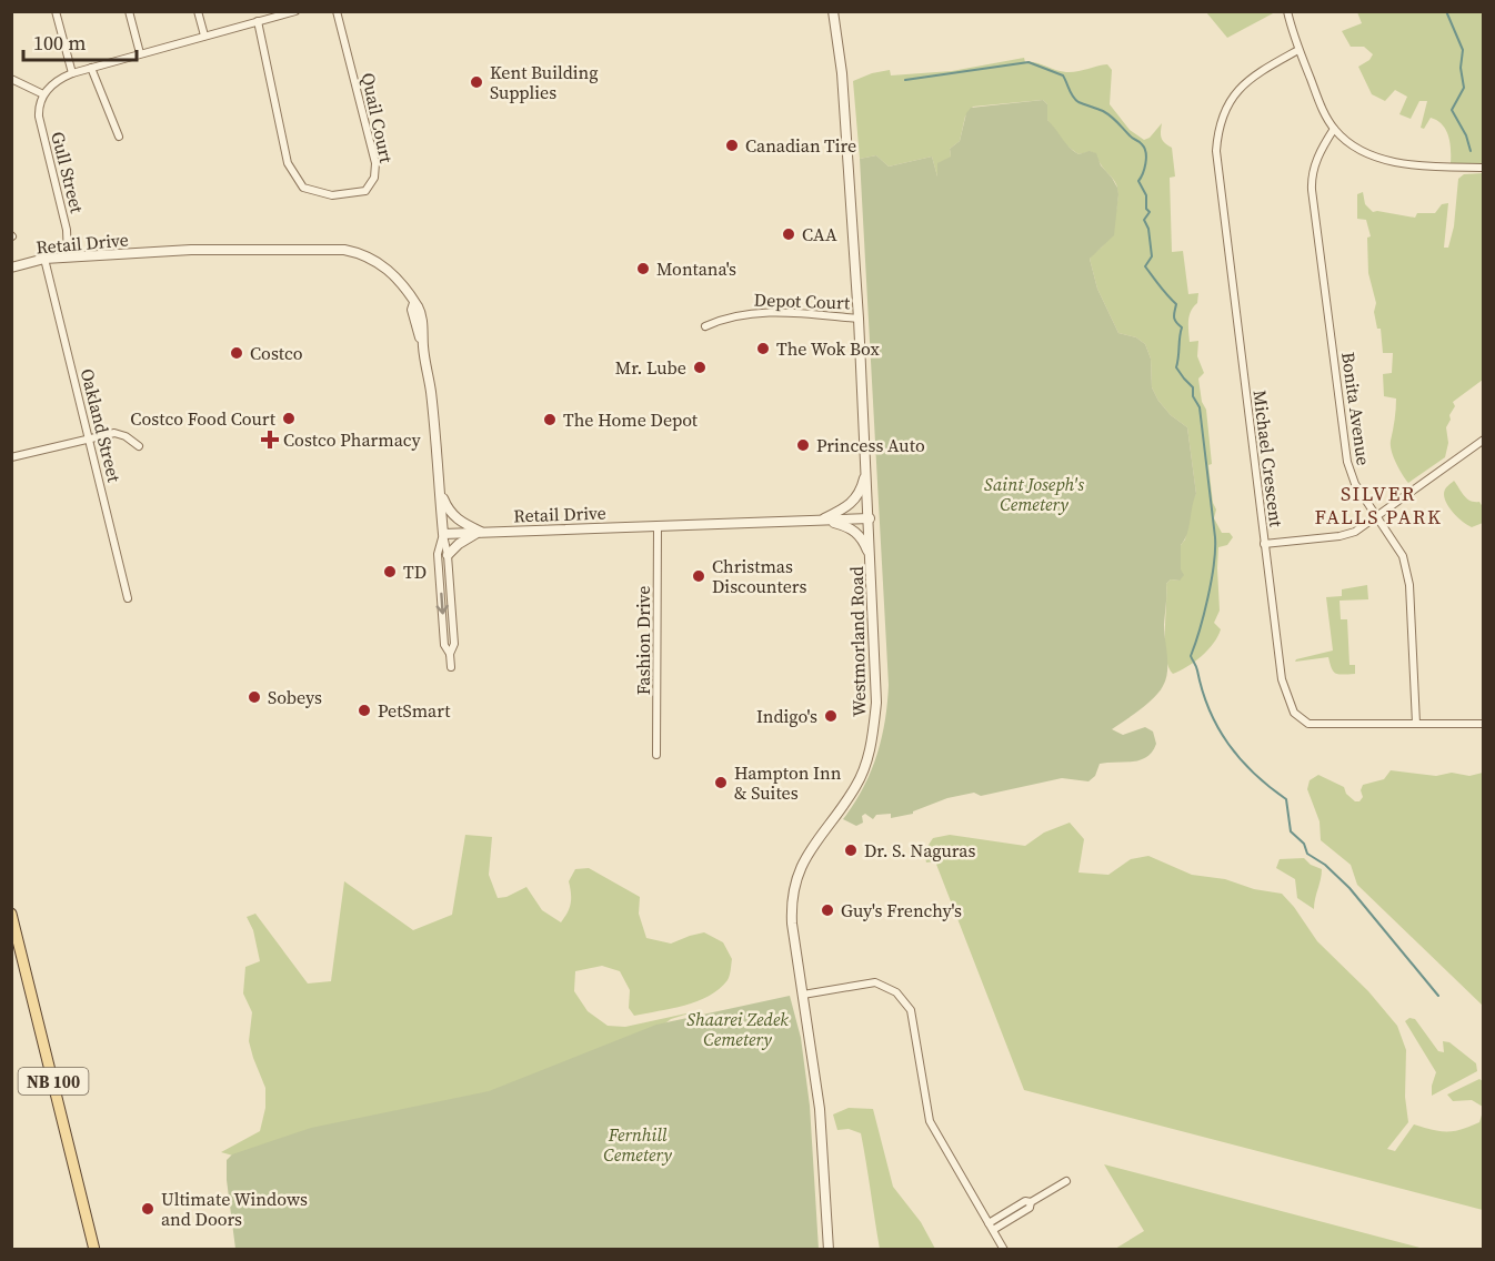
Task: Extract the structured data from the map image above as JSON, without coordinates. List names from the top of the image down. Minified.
{"streets":{"main road":["NB 100"],"street":["Quail Court","Gull Street","Retail Drive","Depot Court","Bonita Avenue","Oakland Street","Michael Crescent","Fashion Drive","Westmorland Road"]},"crossings":[["Gull Street","Retail Drive"],["Retail Drive","Oakland Street"],["Retail Drive","Fashion Drive"],["Retail Drive","Westmorland Road"],["Depot Court","Westmorland Road"],["Bonita Avenue","Michael Crescent"]],"districts":["SILVER FALLS PARK"],"parks":["Saint Joseph's Cemetery","Shaarei Zedek Cemetery","Fernhill Cemetery"],"places":{"other":["Kent Building Supplies","Canadian Tire","CAA","Montana's","The Wok Box","Costco","Mr. Lube","Costco Food Court","The Home Depot","Princess Auto","TD","Christmas Discounters","Sobeys","PetSmart","Indigo's","Hampton Inn & Suites","Dr. S. Naguras","Guy's Frenchy's","Ultimate Windows and Doors"],"health":["Costco Pharmacy"]},"scale_bar":"100 m"}
